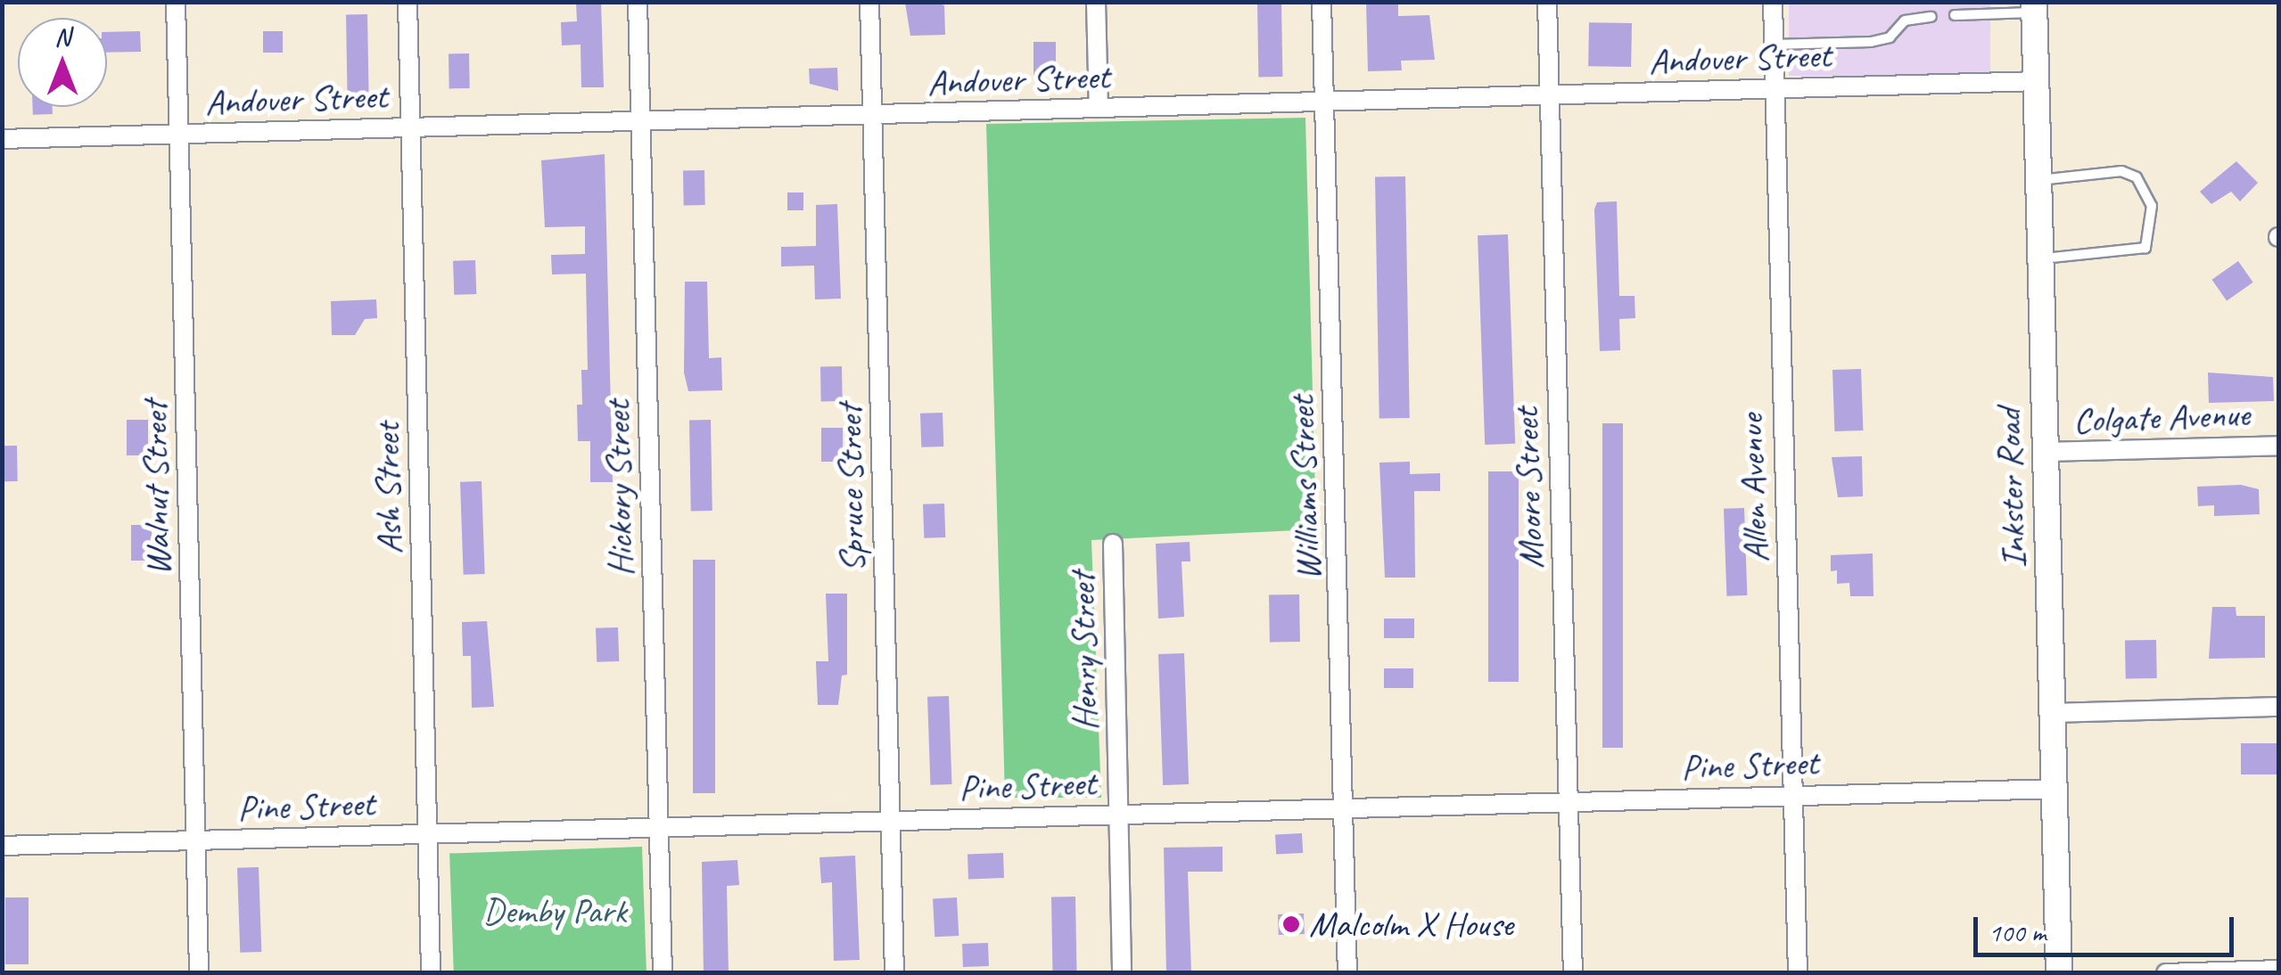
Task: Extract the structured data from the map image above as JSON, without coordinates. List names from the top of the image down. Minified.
{"streets":{"main road":["Inkster Road"],"street":["Andover Street","Colgate Avenue","Walnut Street","Ash Street","Hickory Street","Spruce Street","Williams Street","Moore Street","Allen Avenue","Henry Street","Pine Street"]},"crossings":[["Andover Street","Walnut Street"],["Andover Street","Ash Street"],["Andover Street","Hickory Street"],["Andover Street","Spruce Street"],["Andover Street","Williams Street"],["Andover Street","Moore Street"],["Andover Street","Allen Avenue"],["Andover Street","Inkster Road"],["Colgate Avenue","Inkster Road"],["Walnut Street","Pine Street"],["Ash Street","Pine Street"],["Hickory Street","Pine Street"],["Spruce Street","Pine Street"],["Williams Street","Pine Street"],["Moore Street","Pine Street"],["Allen Avenue","Pine Street"],["Inkster Road","Pine Street"],["Henry Street","Pine Street"]],"parks":["Demby Park"],"places":["Malcolm X House"],"scale_bar":"100 m","north":"top"}
